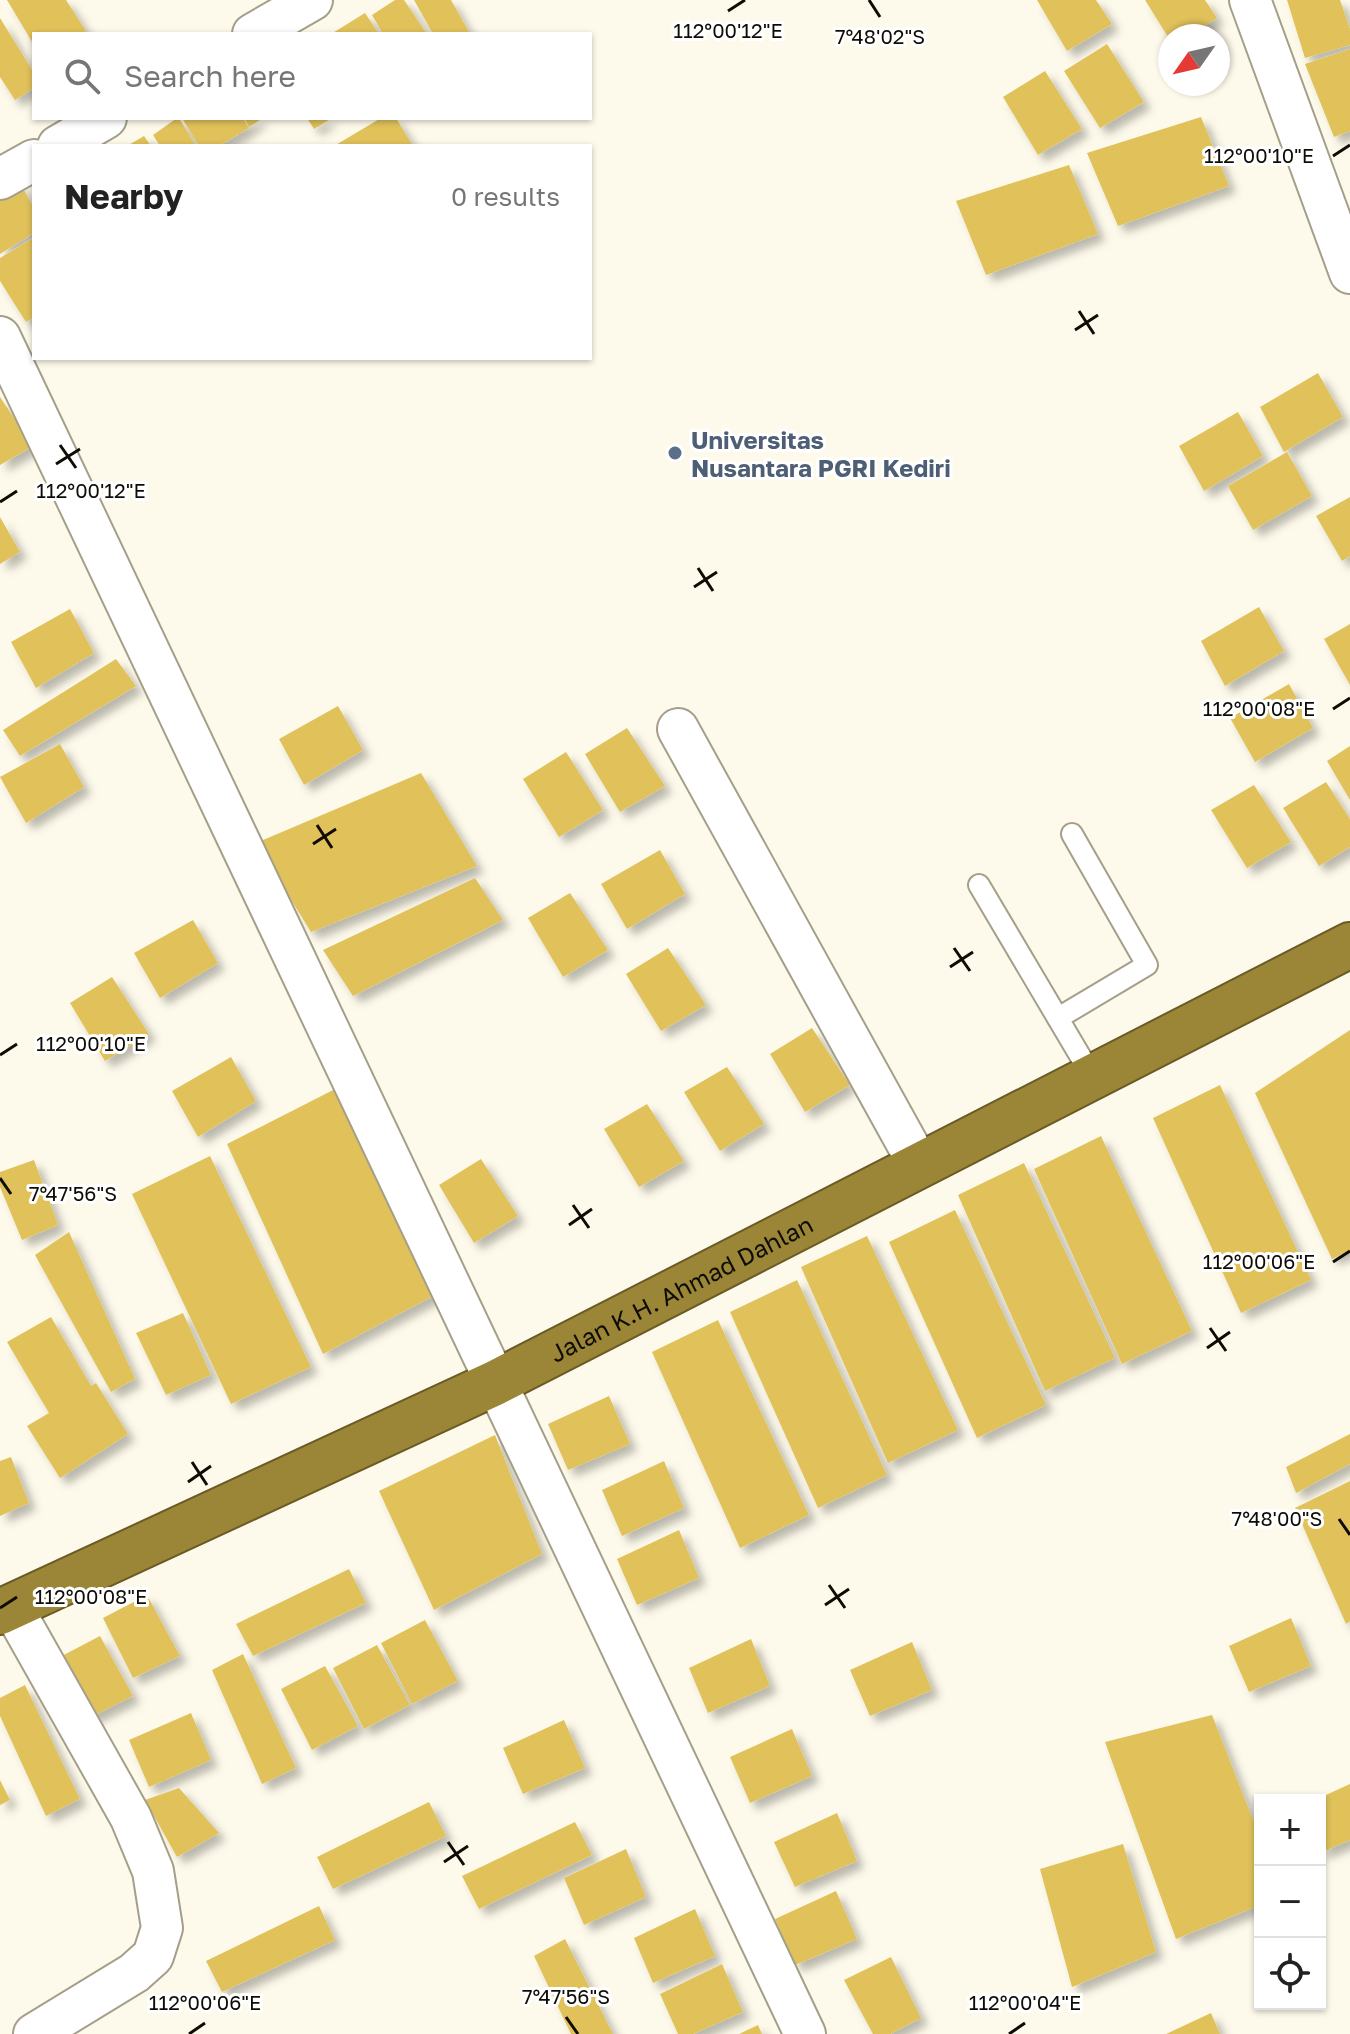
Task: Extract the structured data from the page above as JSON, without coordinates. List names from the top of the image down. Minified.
{"streets":{"highway":["Jalan K.H. Ahmad Dahlan"]},"places":["Universitas Nusantara PGRI Kediri"],"north":"bottom left","page":{"search":"Search here","heading":["Nearby","0 results"],"map_buttons":["+","−"]},"coordinates":["112°00'12\"E","7°48'02\"S","112°00'10\"E","112°00'08\"E","7°47'56\"S","112°00'06\"E","7°48'00\"S","112°00'04\"E"]}
